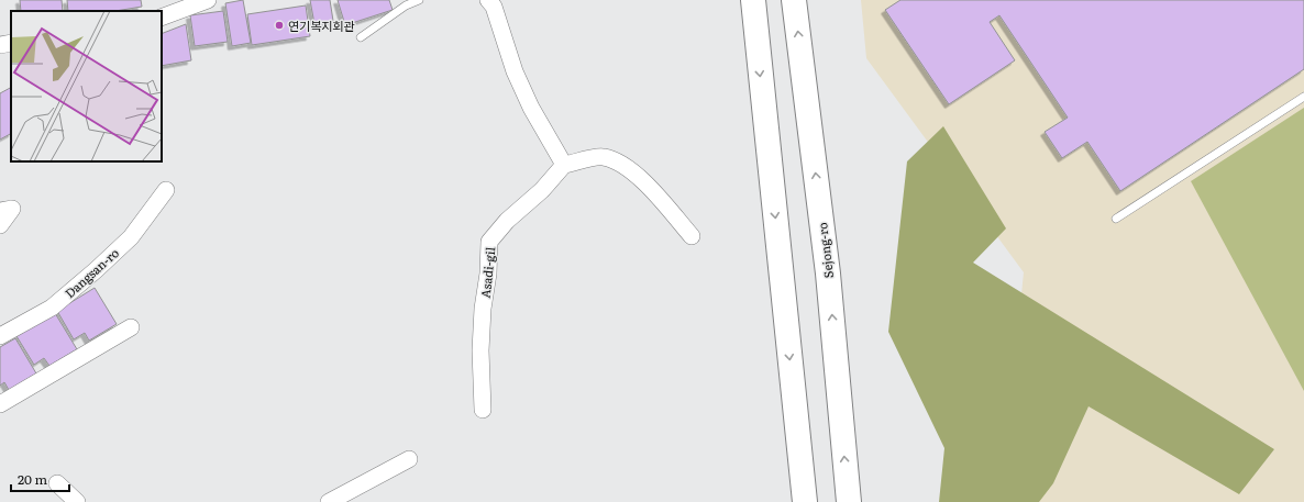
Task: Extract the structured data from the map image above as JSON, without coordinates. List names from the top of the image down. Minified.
{"streets":{"highway":["Sejong-ro"],"street":["Dangsan-ro","Asadi-gil"]},"places":["연기복지회관"],"scale_bar":"20 m"}
